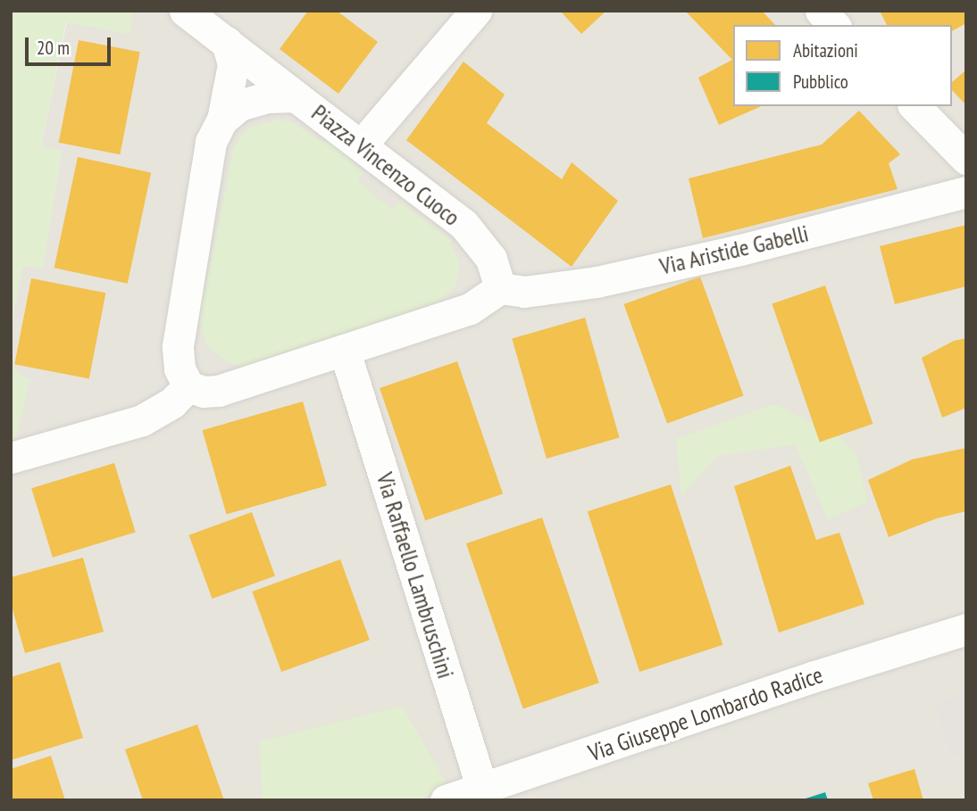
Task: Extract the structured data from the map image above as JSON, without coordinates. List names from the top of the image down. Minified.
{"streets":{"street":["Piazza Vincenzo Cuoco","Via Aristide Gabelli","Via Raffaello Lambruschini","Via Giuseppe Lombardo Radice"]},"crossings":[["Piazza Vincenzo Cuoco","Via Aristide Gabelli"],["Via Raffaello Lambruschini","Via Giuseppe Lombardo Radice"]],"legend":["Abitazioni","Pubblico"],"scale_bar":"20 m"}
